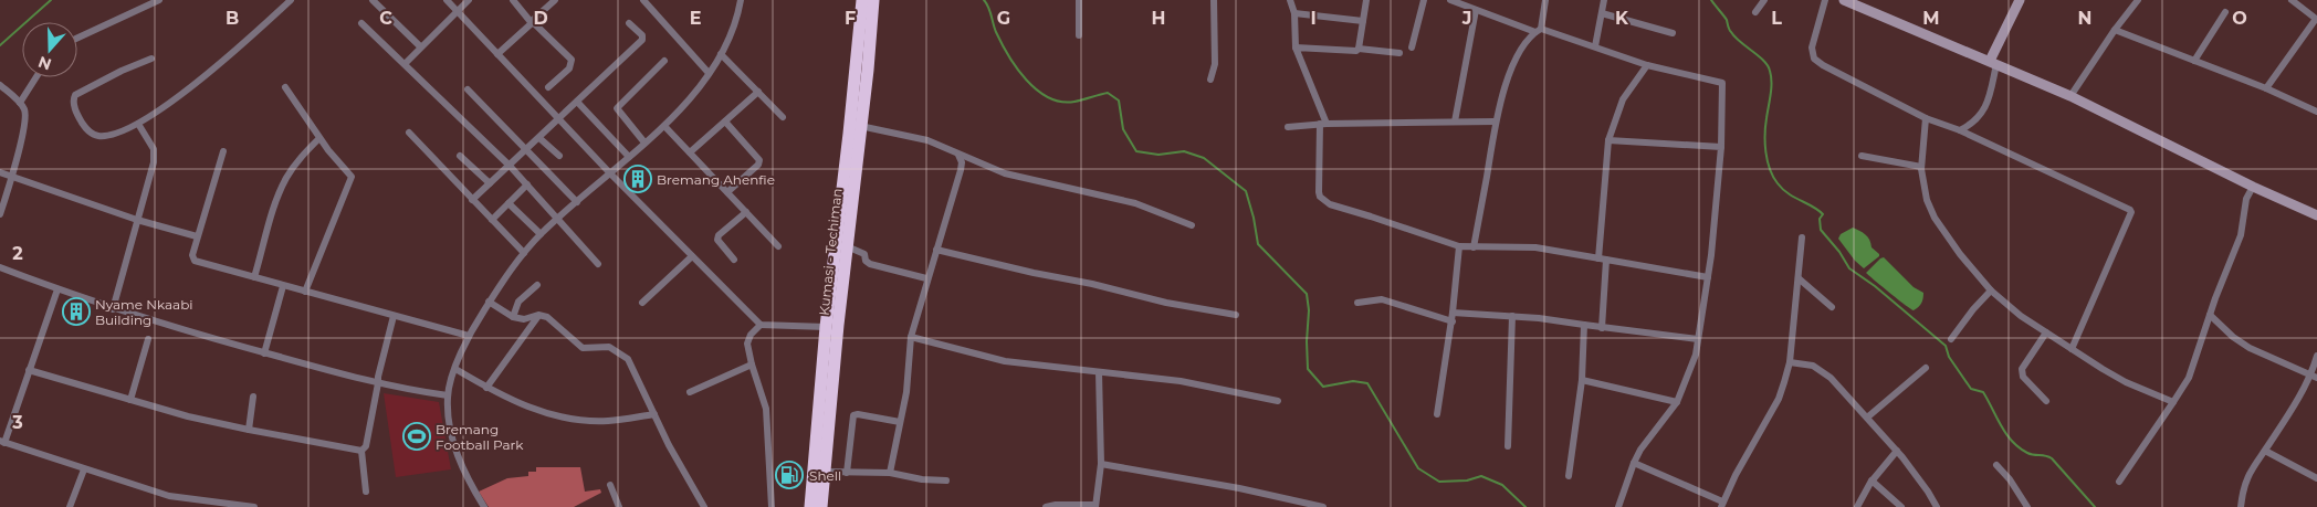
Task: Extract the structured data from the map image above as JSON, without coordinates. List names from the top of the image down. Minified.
{"streets":{"highway":["Kumasi - Techiman"]},"places":{"building":["Bremang Ahenfie","Nyame Nkaabi Building"],"sports":["Bremang Football Park"],"fuel station":["Shell"]},"north":"bottom","grid":{"columns":["B","C","D","E","F","G","H","I","J","K","L","M","N","O"],"rows":["2","3"]}}
